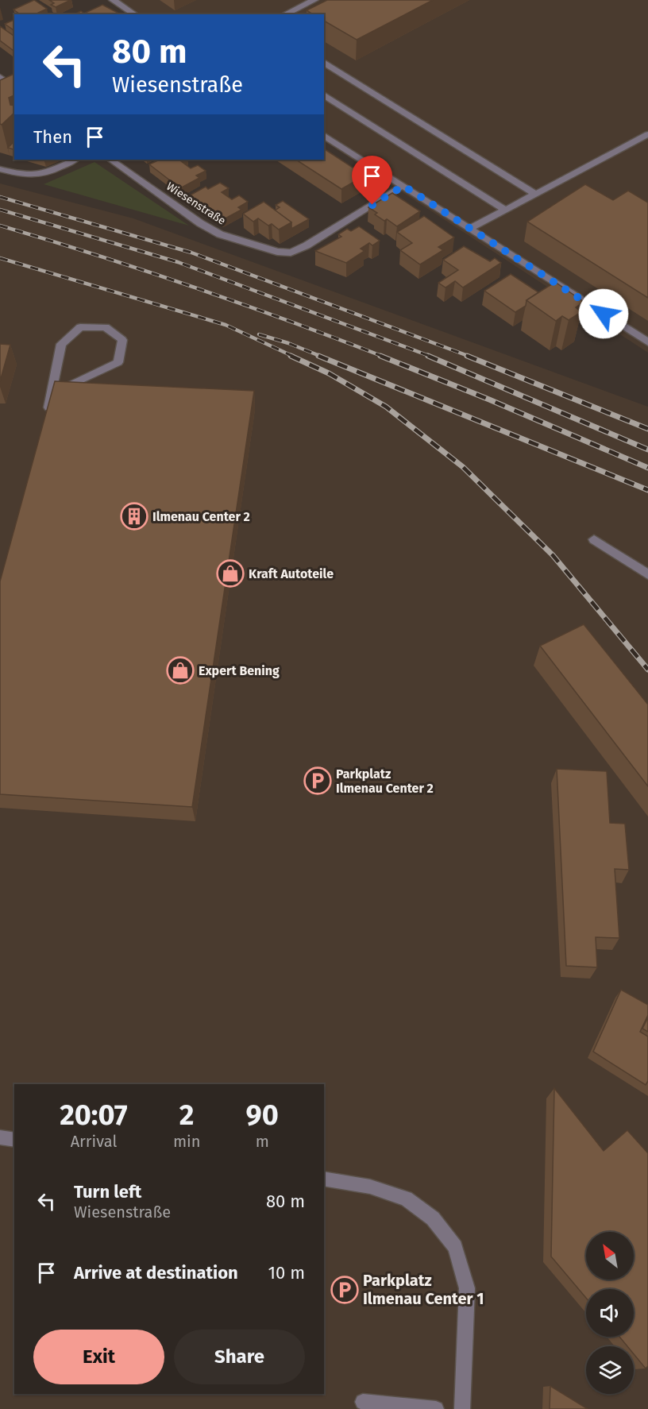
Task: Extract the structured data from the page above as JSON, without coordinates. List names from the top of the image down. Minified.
{"streets":{"street":["Wiesenstraße"]},"places":{"building":["Ilmenau Center 2"],"shop":["Kraft Autoteile","Expert Bening"],"parking":["Parkplatz Ilmenau Center 2","Parkplatz Ilmenau Center 1"]},"north":"top left","page":{"turn":["80 m","Wiesenstraße"],"then":"Then","eta":["20:07","Arrival","2","min","90","m"],"list":[{"name":"Turn left","note":"Wiesenstraße","value":"80 m"},{"name":"Arrive at destination","value":"10 m"}],"buttons":["Exit","Share"]}}
